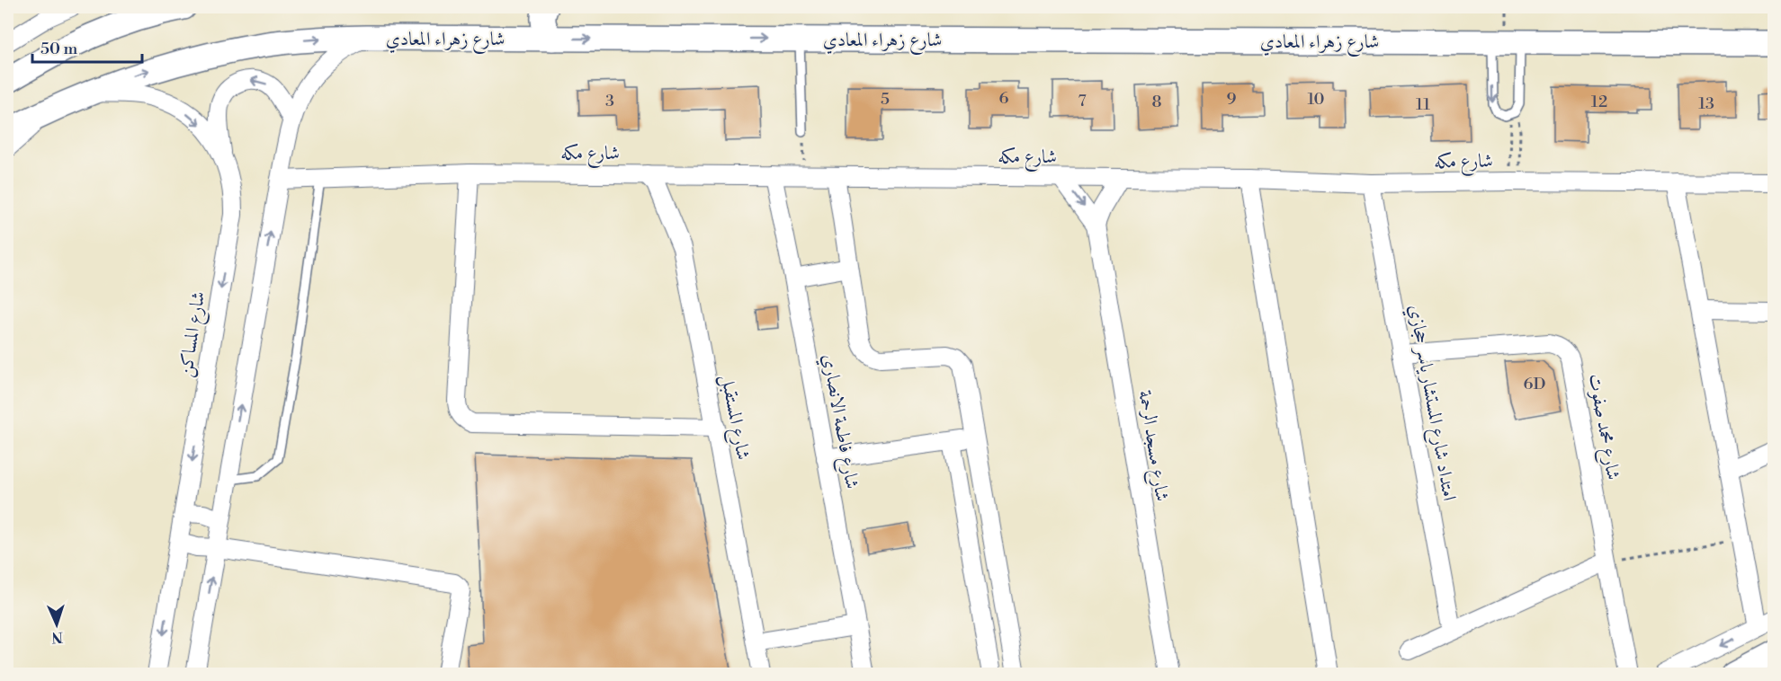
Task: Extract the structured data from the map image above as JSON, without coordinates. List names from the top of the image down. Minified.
{"streets":{"main road":["شارع زهراء المعادي"],"street":["شارع مكه","شارع المساكن","امتداد شارع المستشار ياسر حجازي","شارع المستقبل","شارع فاطمة الانصاري","شارع محمد صفوت","شارع مسجد الرحمة"]},"crossings":[["شارع زهراء المعادي","شارع المساكن"],["شارع مكه","امتداد شارع المستشار ياسر حجازي"],["شارع مكه","شارع المستقبل"],["شارع مكه","شارع فاطمة الانصاري"],["شارع مكه","شارع مسجد الرحمة"],["امتداد شارع المستشار ياسر حجازي","شارع محمد صفوت"]],"house_numbers":["6","5","9","10","3","7","8","12","13","11","6D"],"scale_bar":"50 m","north":"bottom"}
